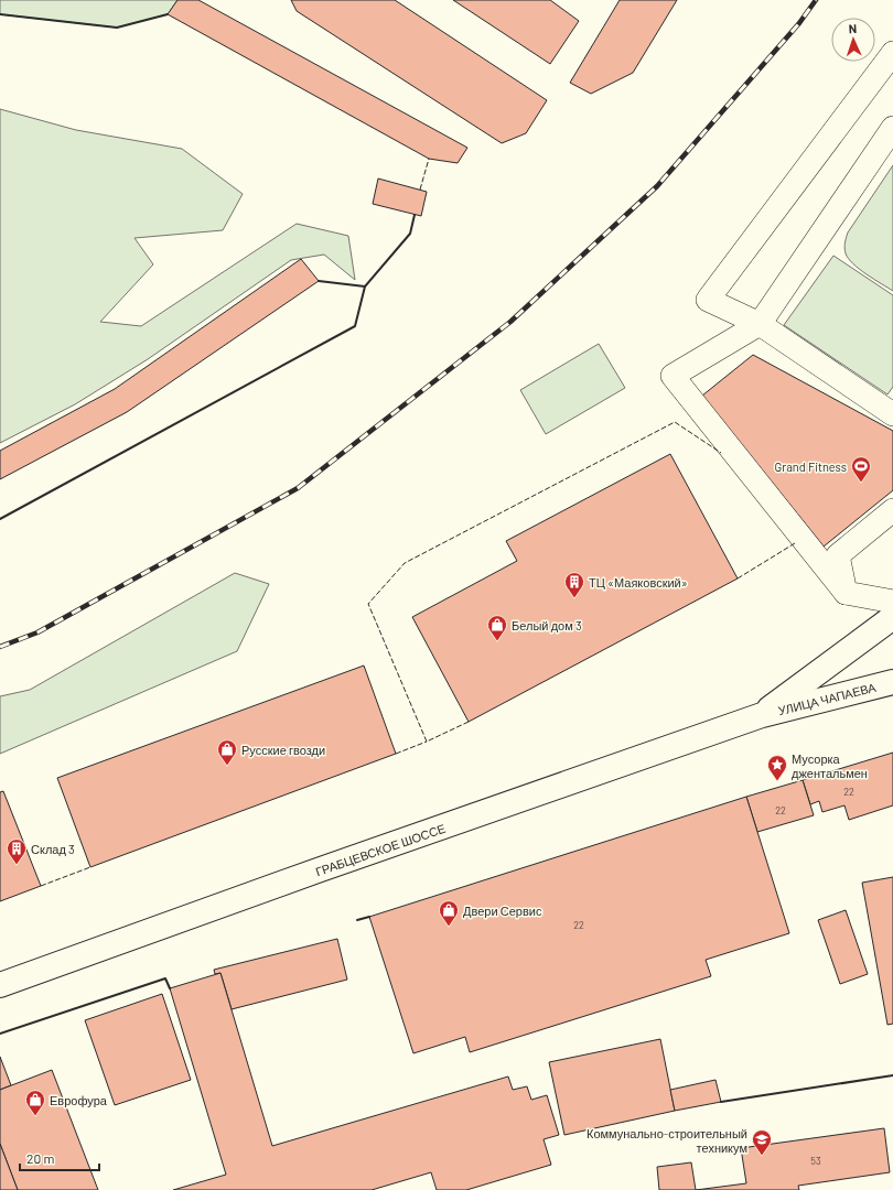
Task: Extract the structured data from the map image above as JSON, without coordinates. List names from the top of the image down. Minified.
{"streets":{"main road":["УЛИЦА ЧАПАЕВА","ГРАБЦЕВСКОЕ ШОССЕ"]},"crossings":[["УЛИЦА ЧАПАЕВА","ГРАБЦЕВСКОЕ ШОССЕ"]],"places":{"sports":["Grand Fitness"],"building":["ТЦ «Маяковский»","Склад 3"],"shop":["Белый дом 3","Русские гвозди","Двери Сервис","Еврофура"],"place":["Мусорка джентальмен"],"school or university":["Коммунально-строительный техникум"]},"house_numbers":["22","22","22","53"],"scale_bar":"20 m","north":"top"}
